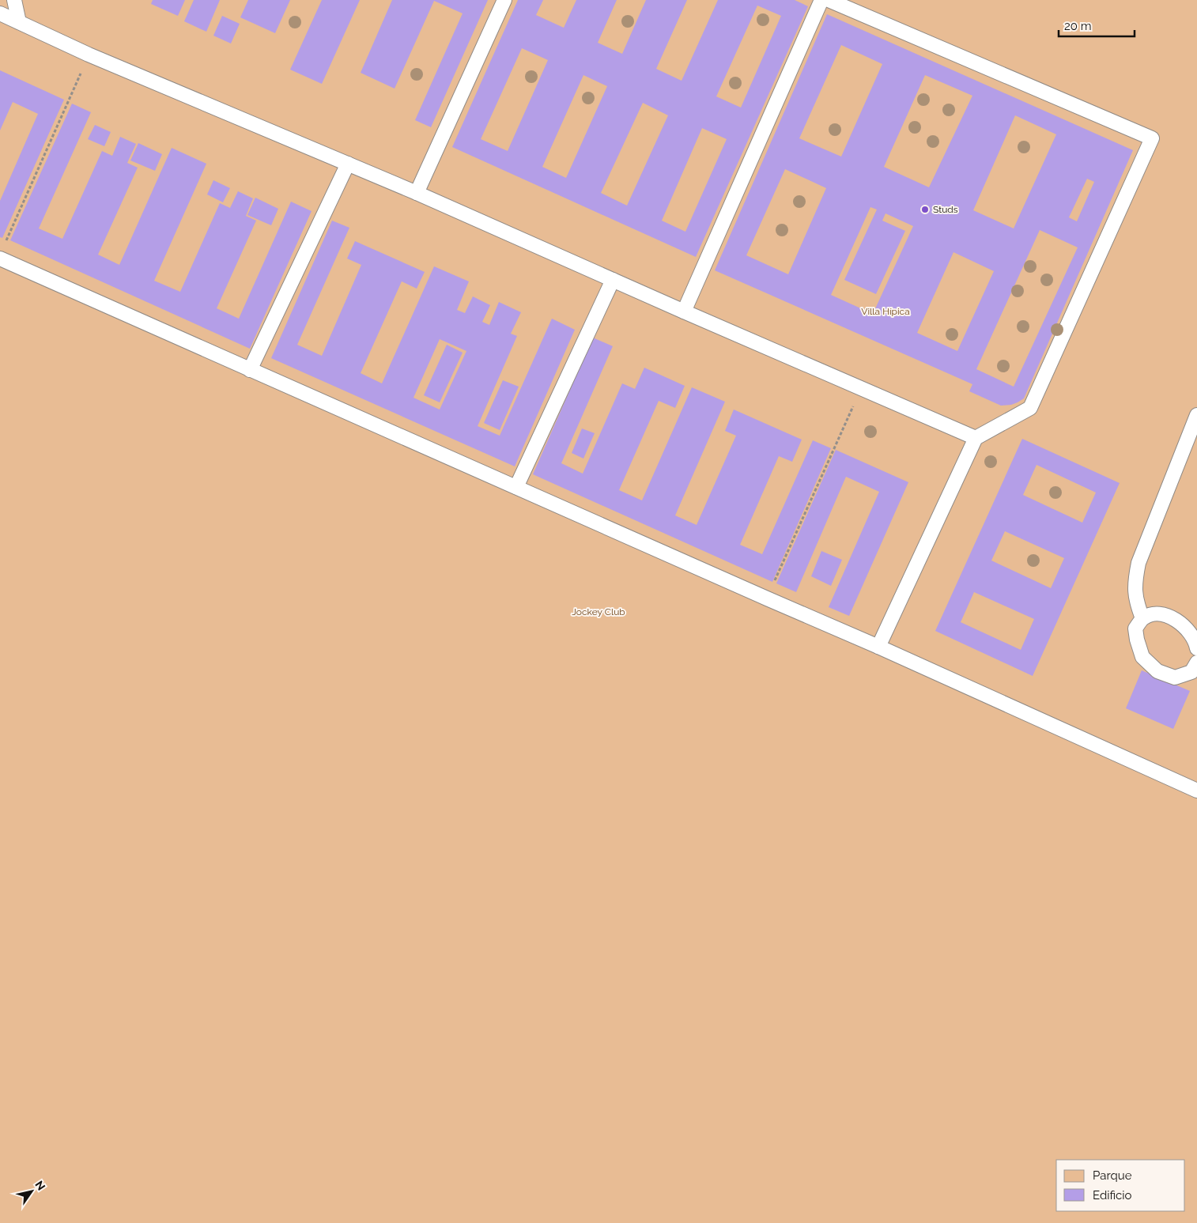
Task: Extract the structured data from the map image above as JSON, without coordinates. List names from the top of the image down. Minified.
{"parks":["Villa Hípica","Jockey Club"],"places":["Studs"],"legend":["Parque","Edificio"],"scale_bar":"20 m","north":"top right"}
